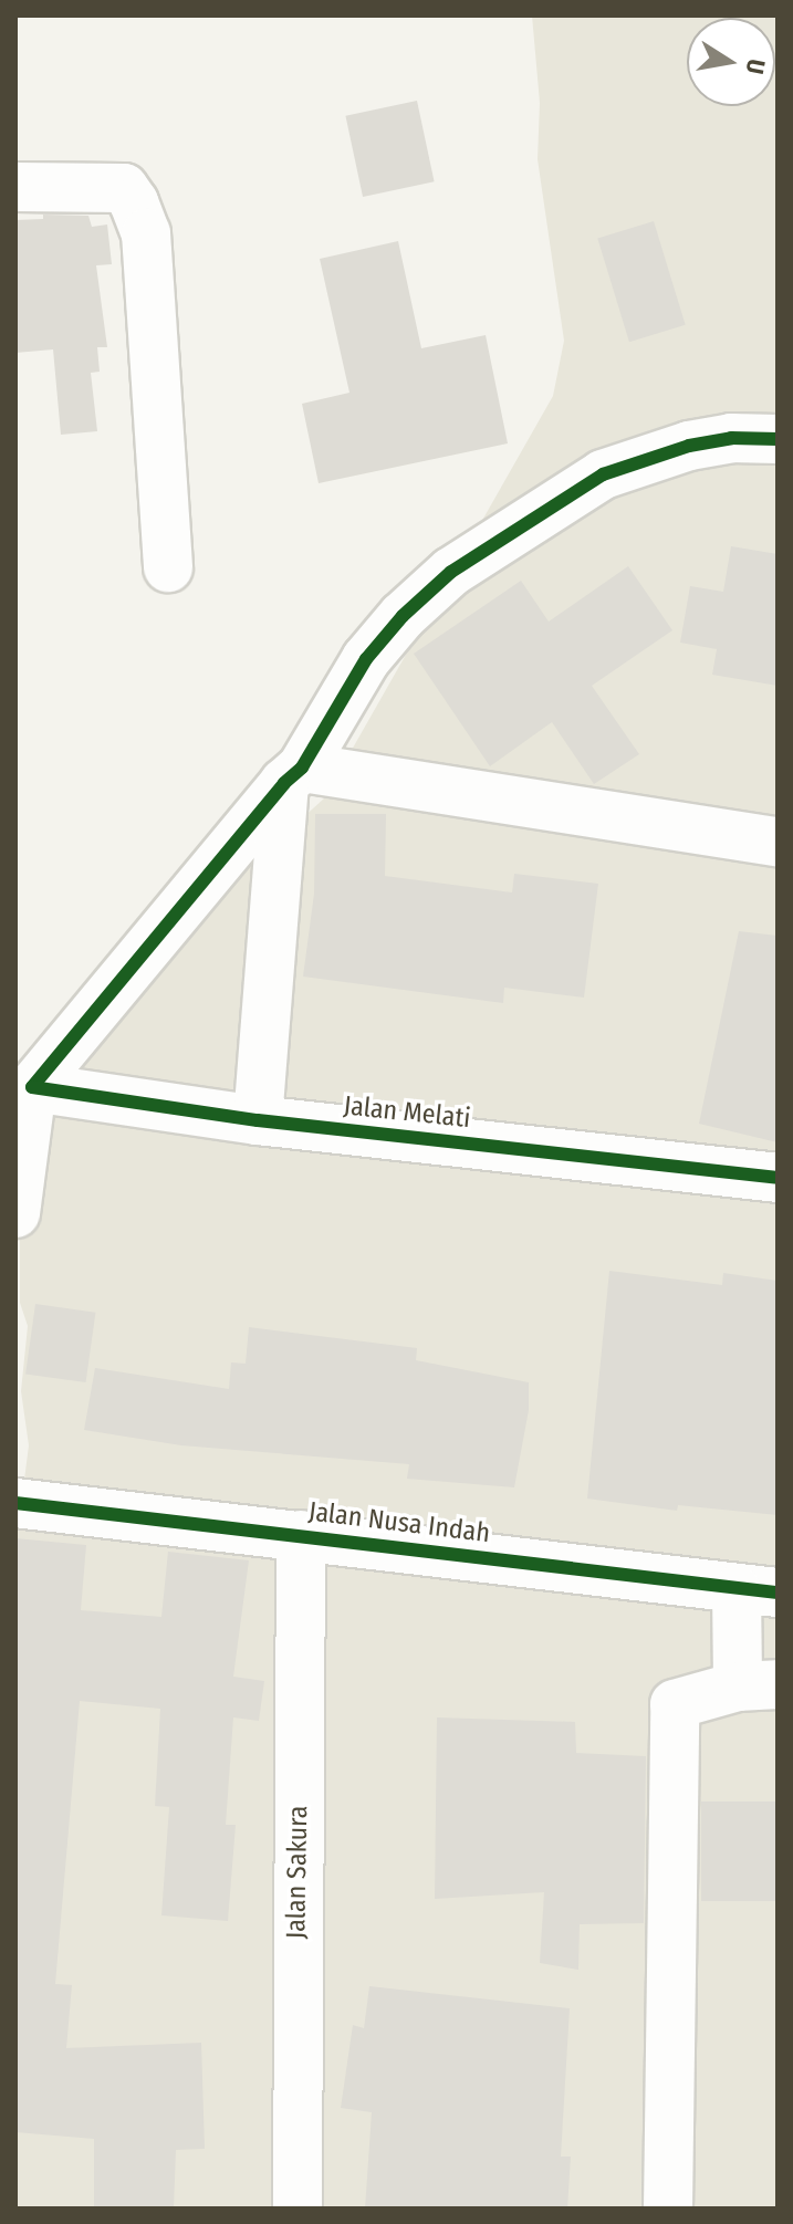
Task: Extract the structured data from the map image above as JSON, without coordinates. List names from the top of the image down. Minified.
{"streets":{"street":["Jalan Melati","Jalan Nusa Indah","Jalan Sakura"]},"crossings":[["Jalan Nusa Indah","Jalan Sakura"]],"north":"right"}
